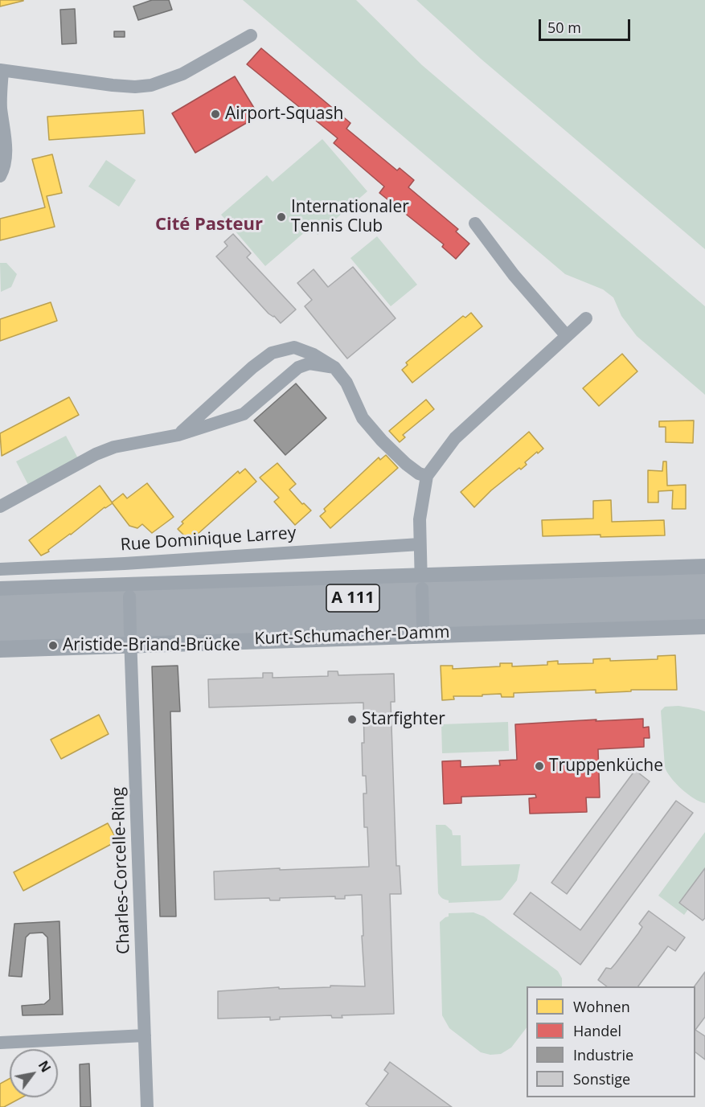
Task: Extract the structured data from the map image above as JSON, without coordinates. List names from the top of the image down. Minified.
{"streets":{"highway":["A 111"],"main road":["Kurt-Schumacher-Damm"],"street":["Rue Dominique Larrey","Charles-Corcelle-Ring"]},"crossings":[["Kurt-Schumacher-Damm","Charles-Corcelle-Ring"]],"districts":["Cité Pasteur"],"places":["Airport-Squash","Internationaler Tennis Club","Aristide-Briand-Brücke","Starfighter","Truppenküche"],"legend":["Wohnen","Handel","Industrie","Sonstige"],"scale_bar":"50 m","north":"top right"}
